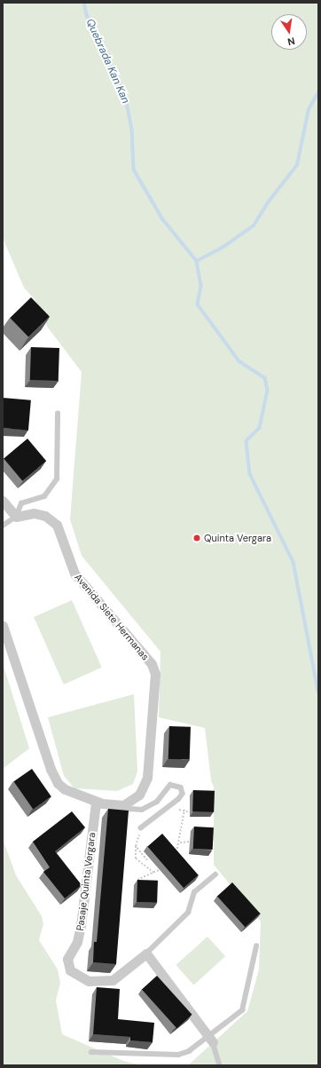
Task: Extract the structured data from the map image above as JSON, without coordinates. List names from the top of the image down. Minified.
{"streets":{"street":["Avenida Siete Hermanas","Pasaje Quinta Vergara"]},"water":["Quebrada Kan Kan"],"places":["Quinta Vergara"],"north":"bottom"}
